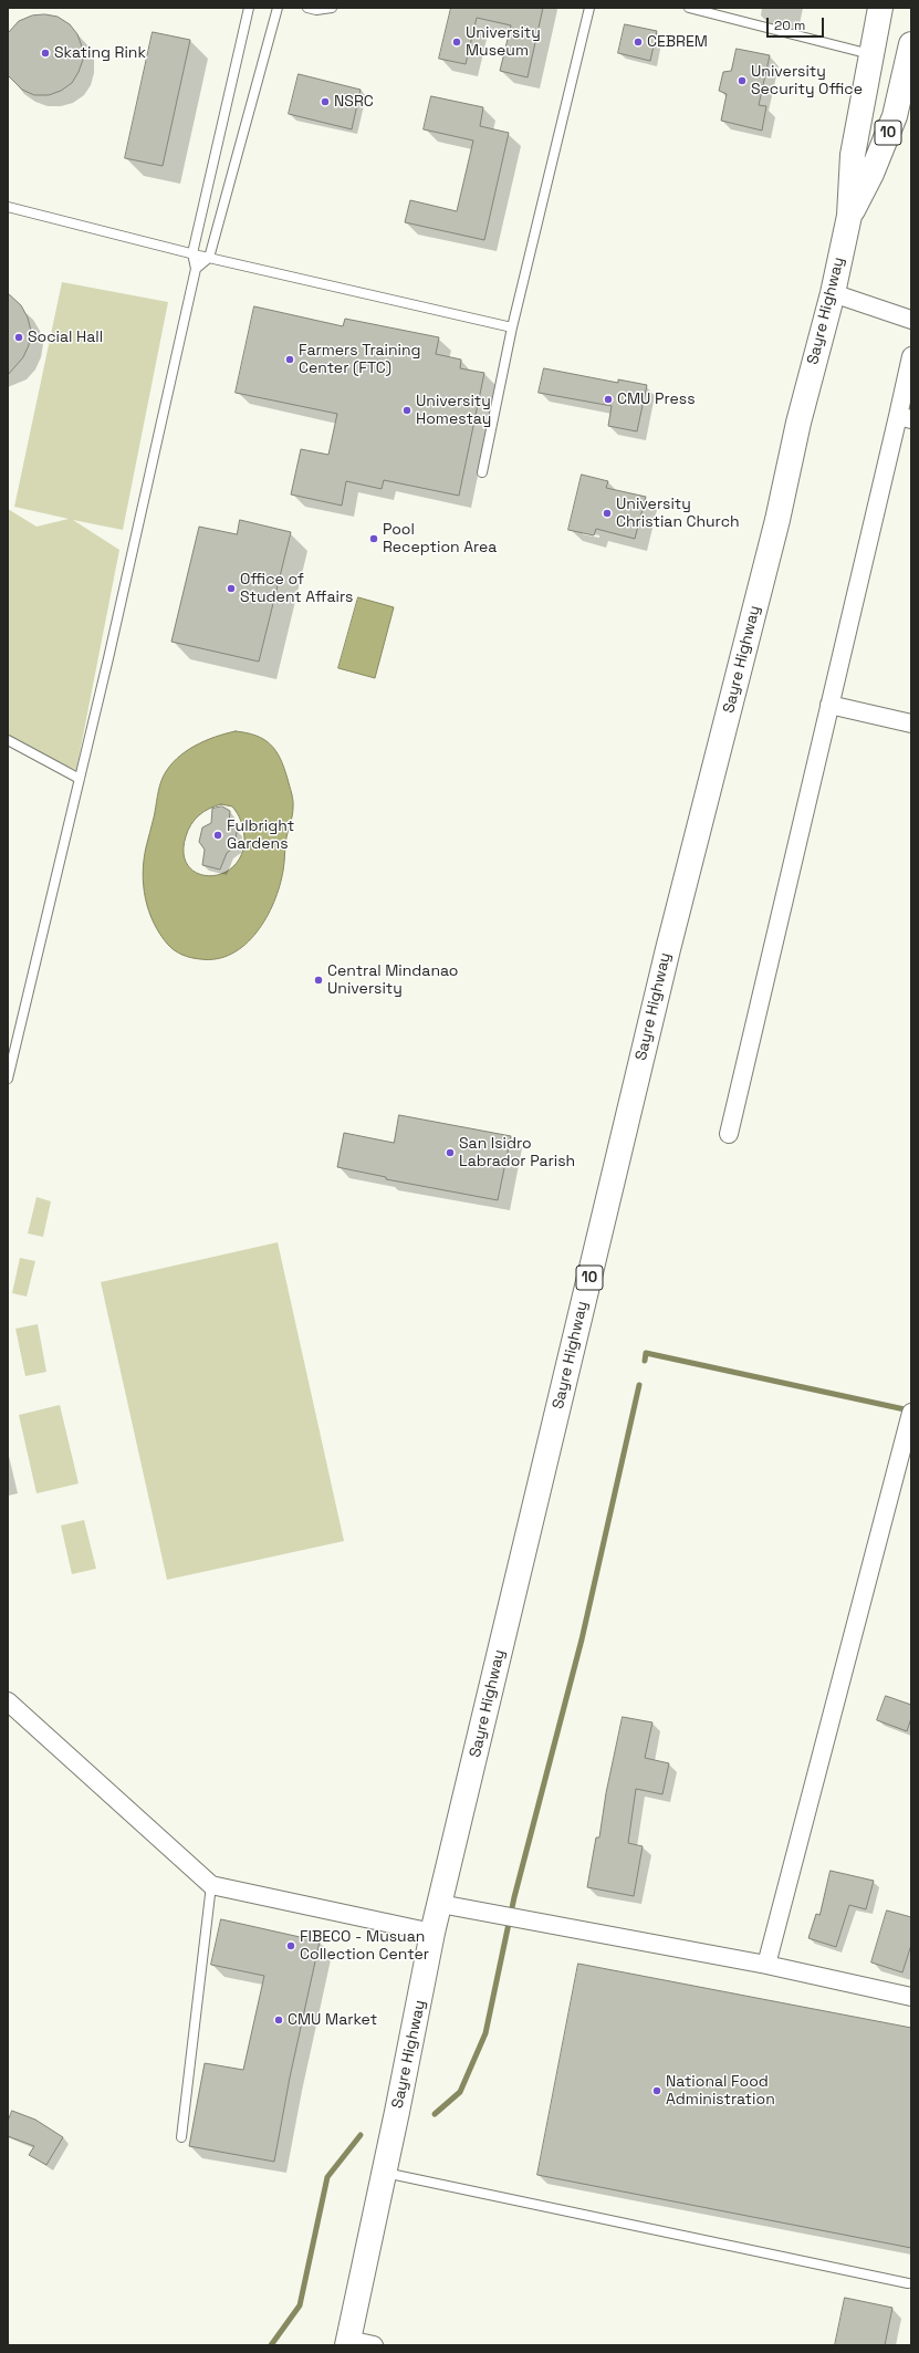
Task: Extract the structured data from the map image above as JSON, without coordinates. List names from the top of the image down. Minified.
{"streets":{"highway":["10","Sayre Highway"]},"places":["University Museum","CEBREM","Skating Rink","University Security Office","NSRC","Social Hall","Farmers Training Center (FTC)","CMU Press","University Homestay","University Christian Church","Pool Reception Area","Office of Student Affairs","Fulbright Gardens","Central Mindanao University","San Isidro Labrador Parish","FIBECO - Musuan Collection Center","CMU Market","National Food Administration"],"scale_bar":"20 m"}
